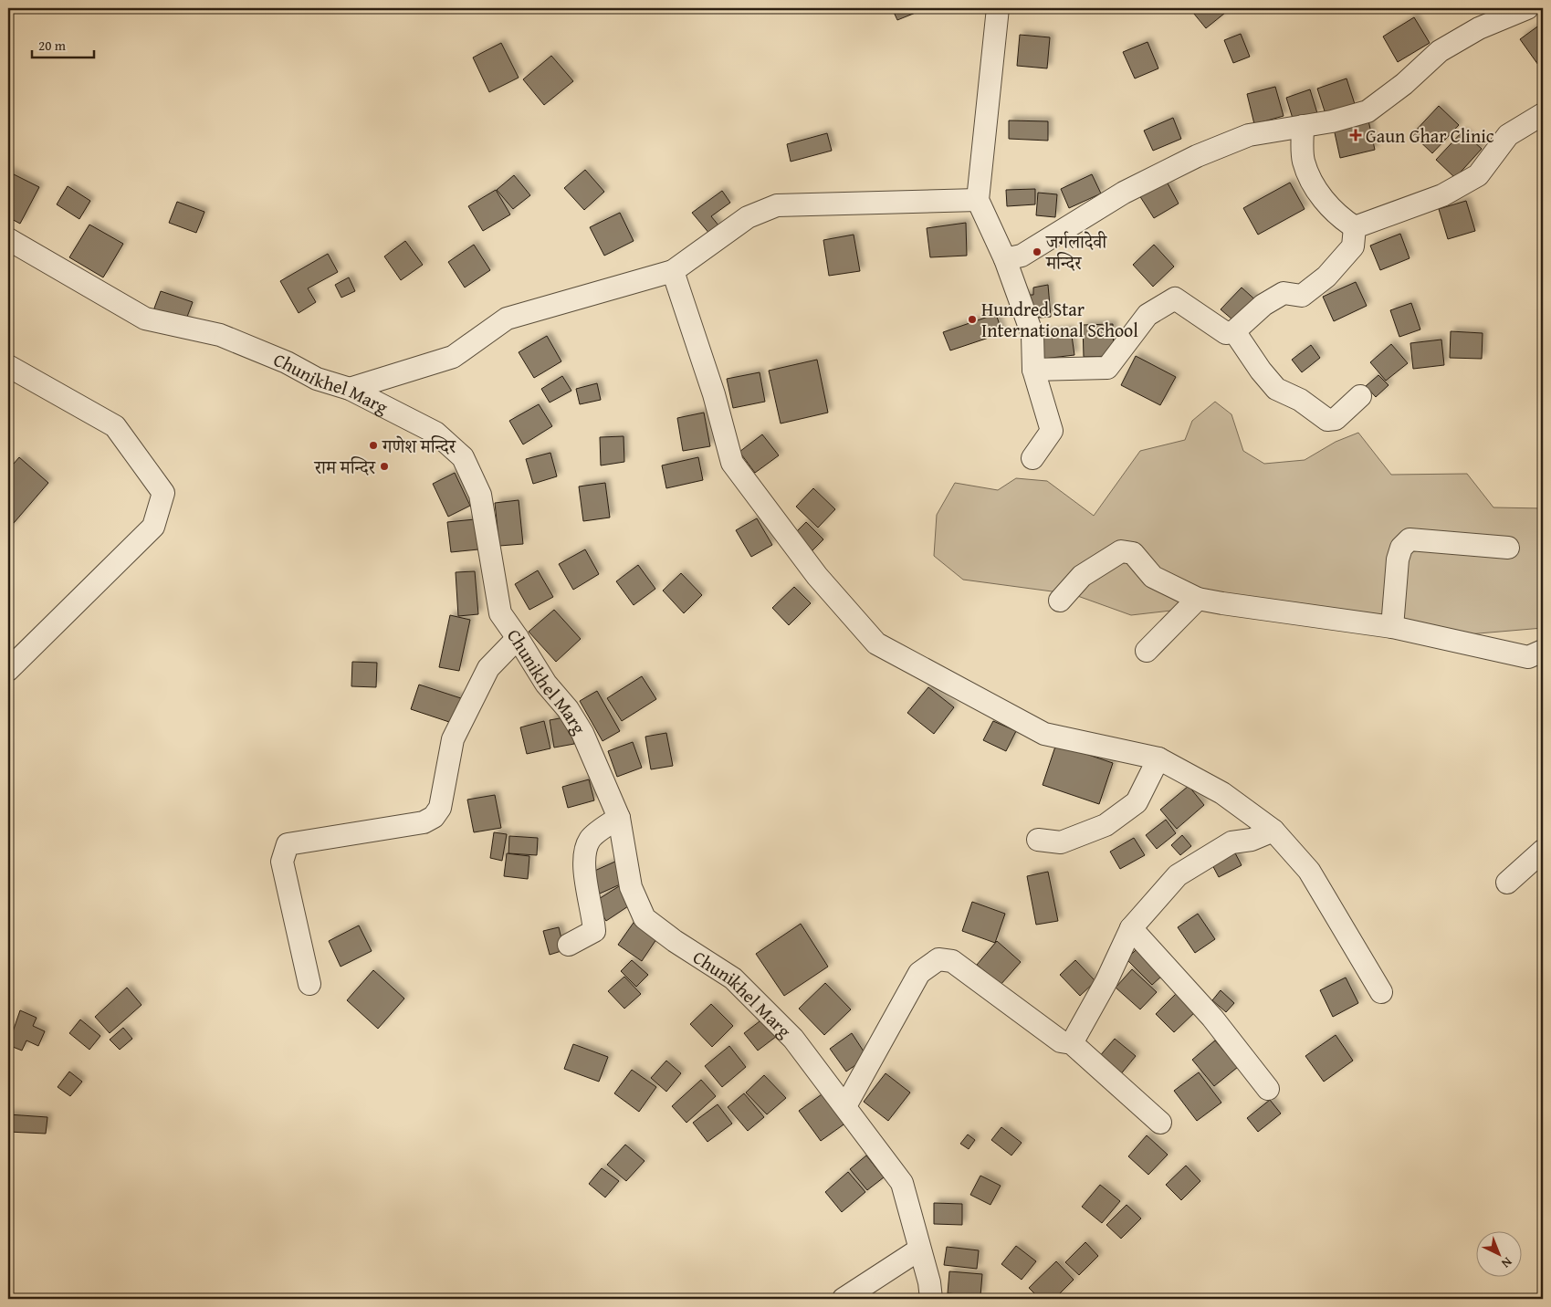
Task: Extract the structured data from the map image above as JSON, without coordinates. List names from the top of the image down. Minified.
{"streets":{"street":["Chunikhel Marg"]},"places":{"health":["Gaun Ghar Clinic"],"other":["जर्गलादेवी मन्दिर","Hundred Star International School","गणेश मन्दिर","राम मन्दिर"]},"scale_bar":"20 m","north":"bottom right"}
